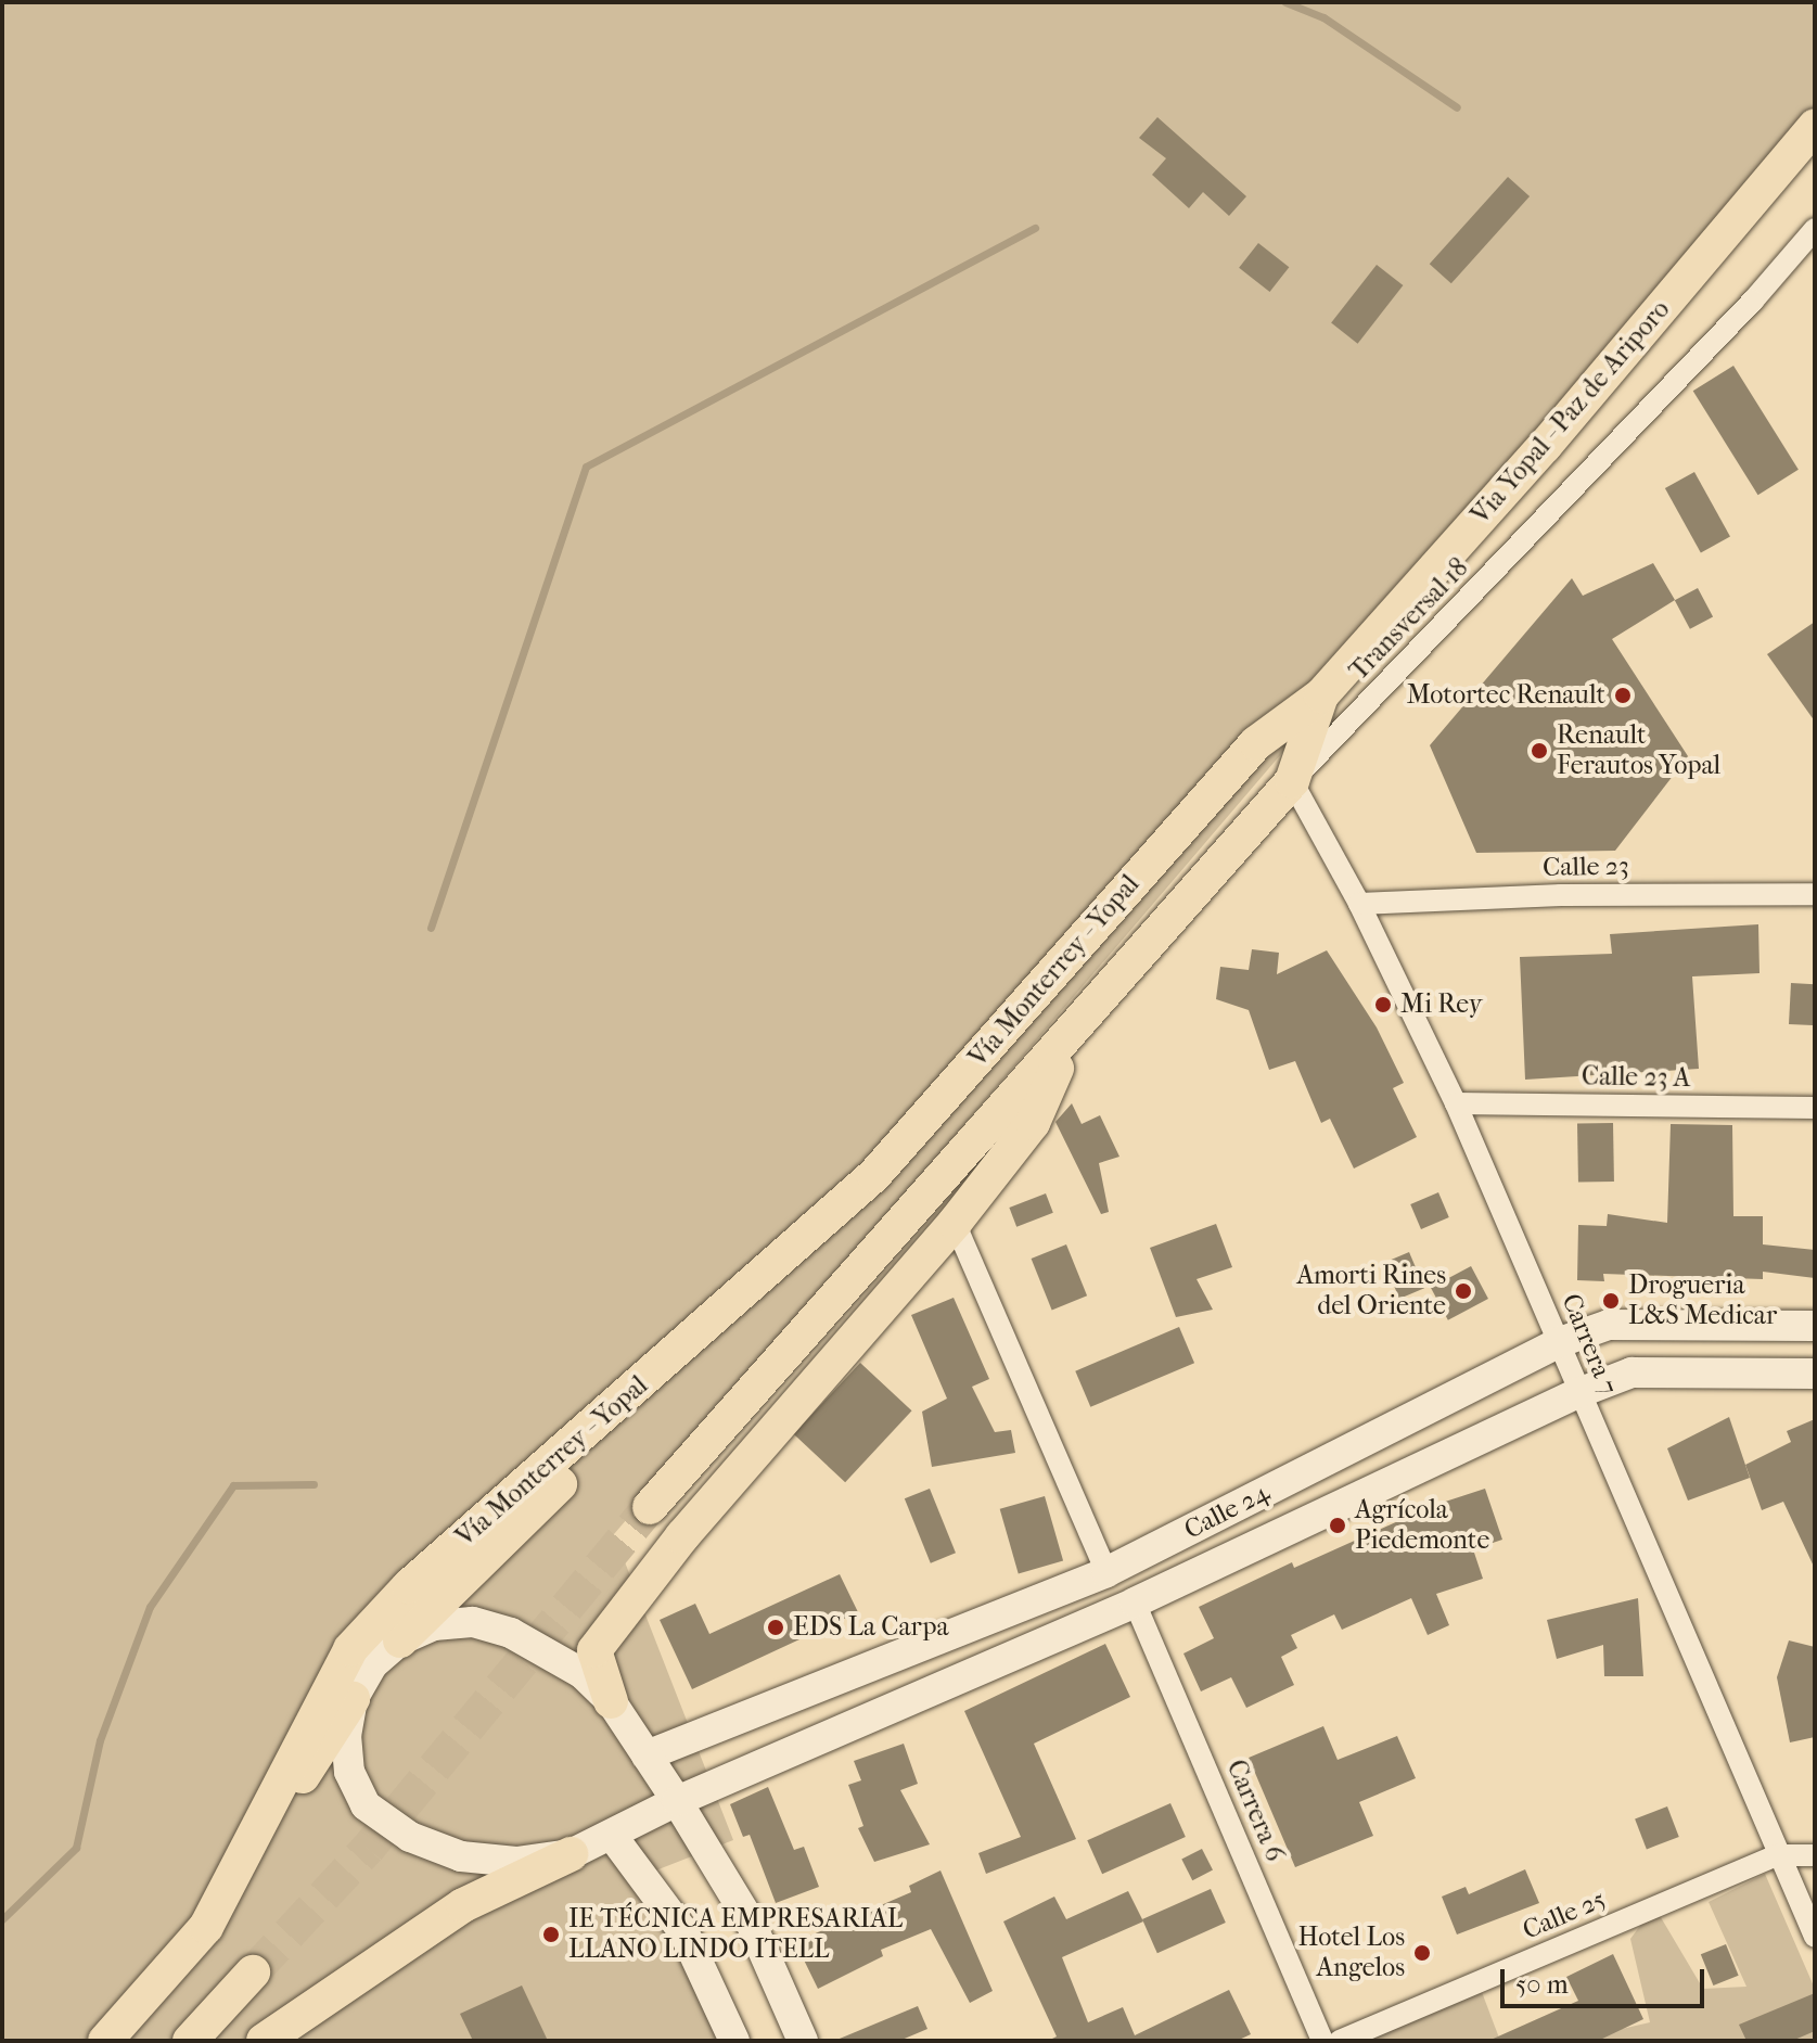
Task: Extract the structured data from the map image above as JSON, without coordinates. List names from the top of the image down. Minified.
{"streets":{"main road":["Via Yopal - Paz de Ariporo","Vía Monterrey - Yopal"],"street":["Transversal 18","Calle 23","Calle 23 A","Carrera 7","Calle 24","Carrera 6","Calle 25"]},"crossings":[["Via Yopal - Paz de Ariporo","Vía Monterrey - Yopal"],["Transversal 18","Carrera 7"],["Calle 23","Carrera 7"],["Calle 23 A","Carrera 7"],["Carrera 7","Calle 24"],["Carrera 7","Calle 25"],["Calle 24","Carrera 6"]],"places":["Motortec Renault","Renault Ferautos Yopal","Mi Rey","Amorti Rines del Oriente","Drogueria L&S Medicar","Agrícola Piedemonte","EDS La Carpa","IE TÉCNICA EMPRESARIAL LLANO LINDO ITELL","Hotel Los Angelos"],"scale_bar":"50 m"}
